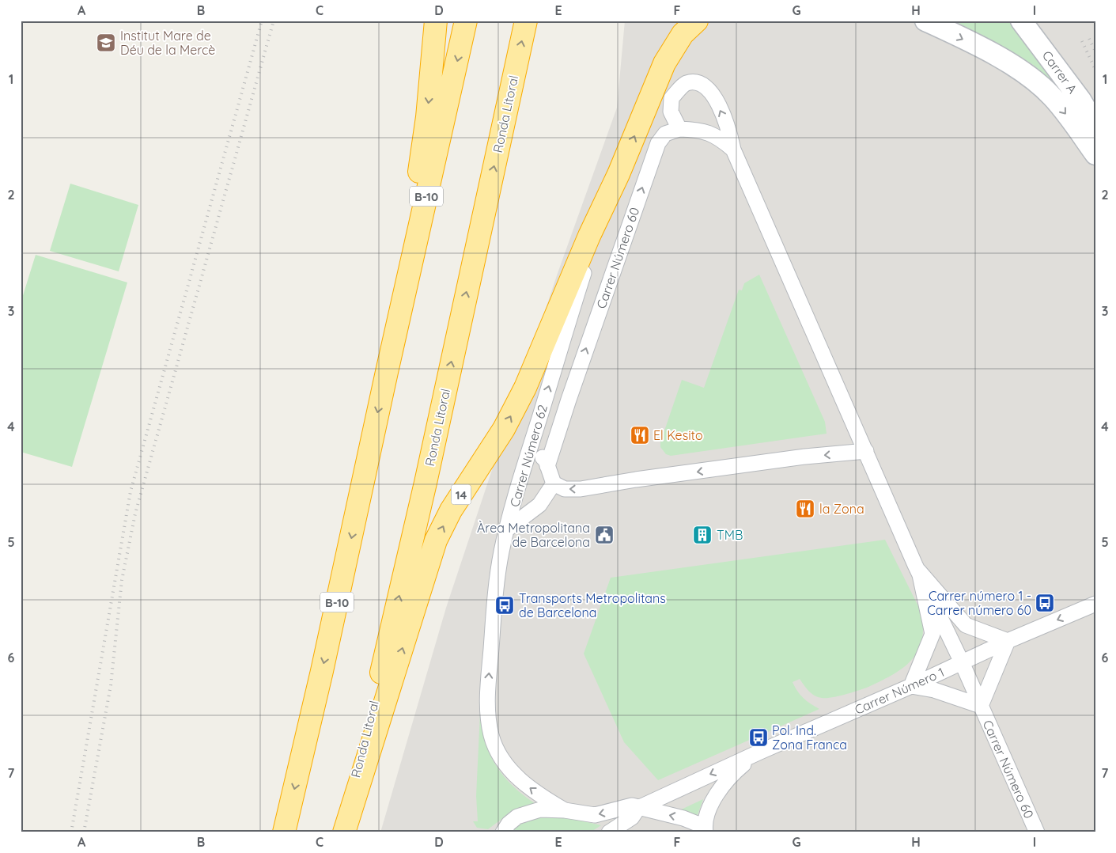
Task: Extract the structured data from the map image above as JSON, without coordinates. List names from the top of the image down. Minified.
{"streets":{"highway":["Ronda Litoral","B-10","14"],"main road":["Carrer A"],"street":["Carrer Número 60","Carrer Número 62","Carrer Número 1"]},"crossings":[["Carrer Número 60","Carrer Número 1"],["Carrer Número 62","14"],["Carrer Número 62","Carrer Número 1"]],"one_way":["Carrer Número 62","Carrer Número 1"],"places":{"school or university":["Institut Mare de Déu de la Mercè"],"restaurant":["El Kesito","la Zona"],"public building":["Àrea Metropolitana de Barcelona"],"building":["TMB"],"bus stop":["Carrer número 1 - Carrer número 60","Transports Metropolitans de Barcelona","Pol. Ind. Zona Franca"]},"grid":{"columns":["A","B","C","D","E","F","G","H","I"],"rows":["1","2","3","4","5","6","7"]}}
